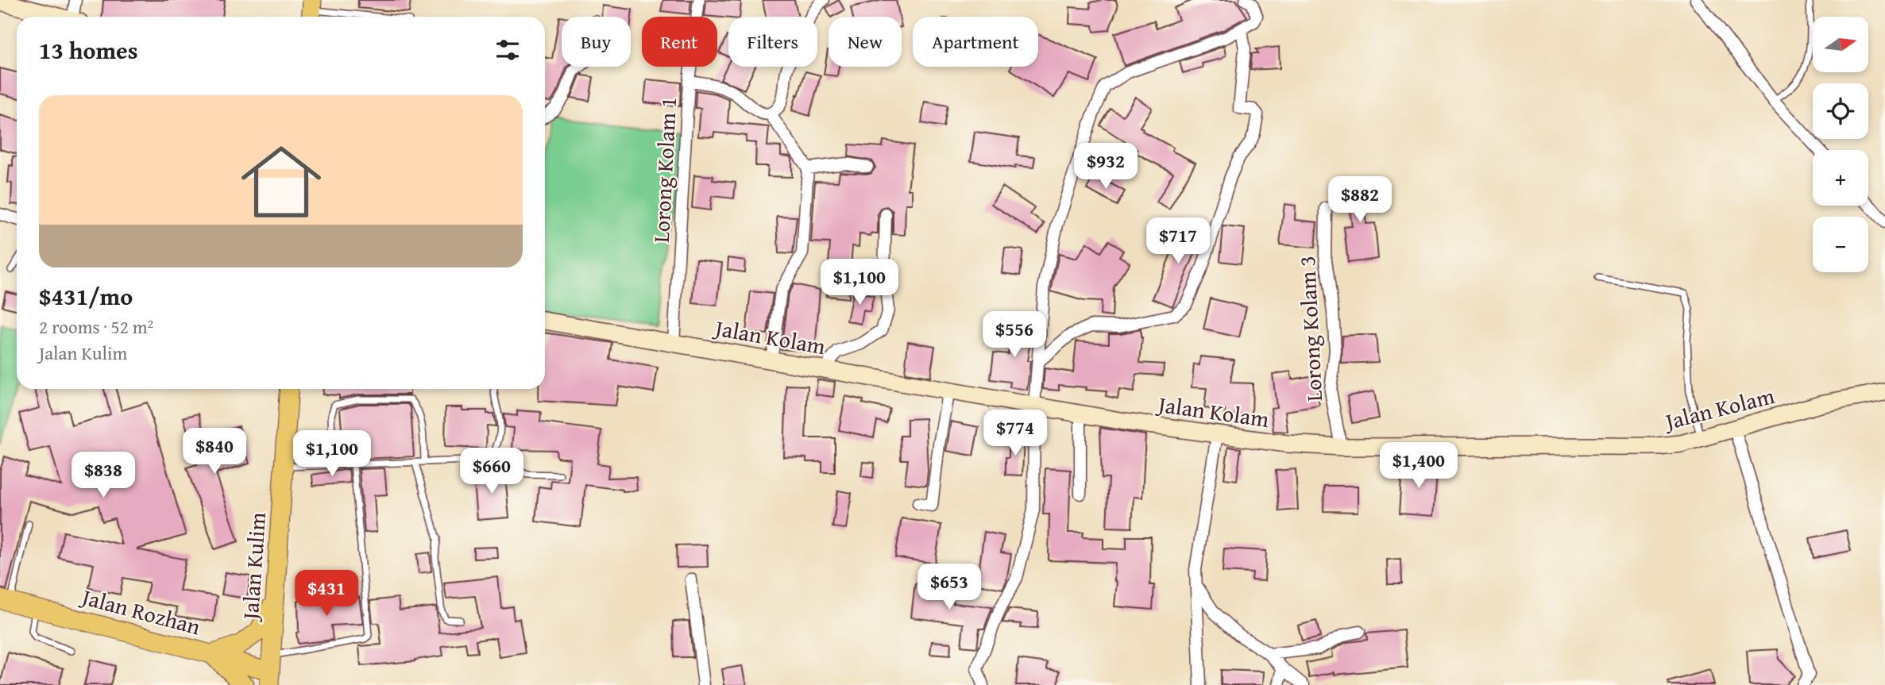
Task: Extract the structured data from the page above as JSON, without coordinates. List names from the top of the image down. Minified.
{"streets":{"main road":["Jalan Kulim","Jalan Rozhan"],"street":["Lorong Kolam 1","Lorong Kolam 3","Jalan Kolam"]},"crossings":[["Lorong Kolam 1","Jalan Kolam"],["Lorong Kolam 3","Jalan Kolam"],["Jalan Kulim","Jalan Rozhan"]],"north":"right","page":{"map_buttons":["+","−"],"chip":["Buy","Rent","Filters","New","Apartment"],"heading":"13 homes","list":[{"name":"$431/mo","note":"2 rooms · 52 m² · Jalan Kulim"}],"price":["$932","$882","$717","$1,100","$556","$774","$840","$1,100","$1,400","$660","$838","$653","$431"]}}
